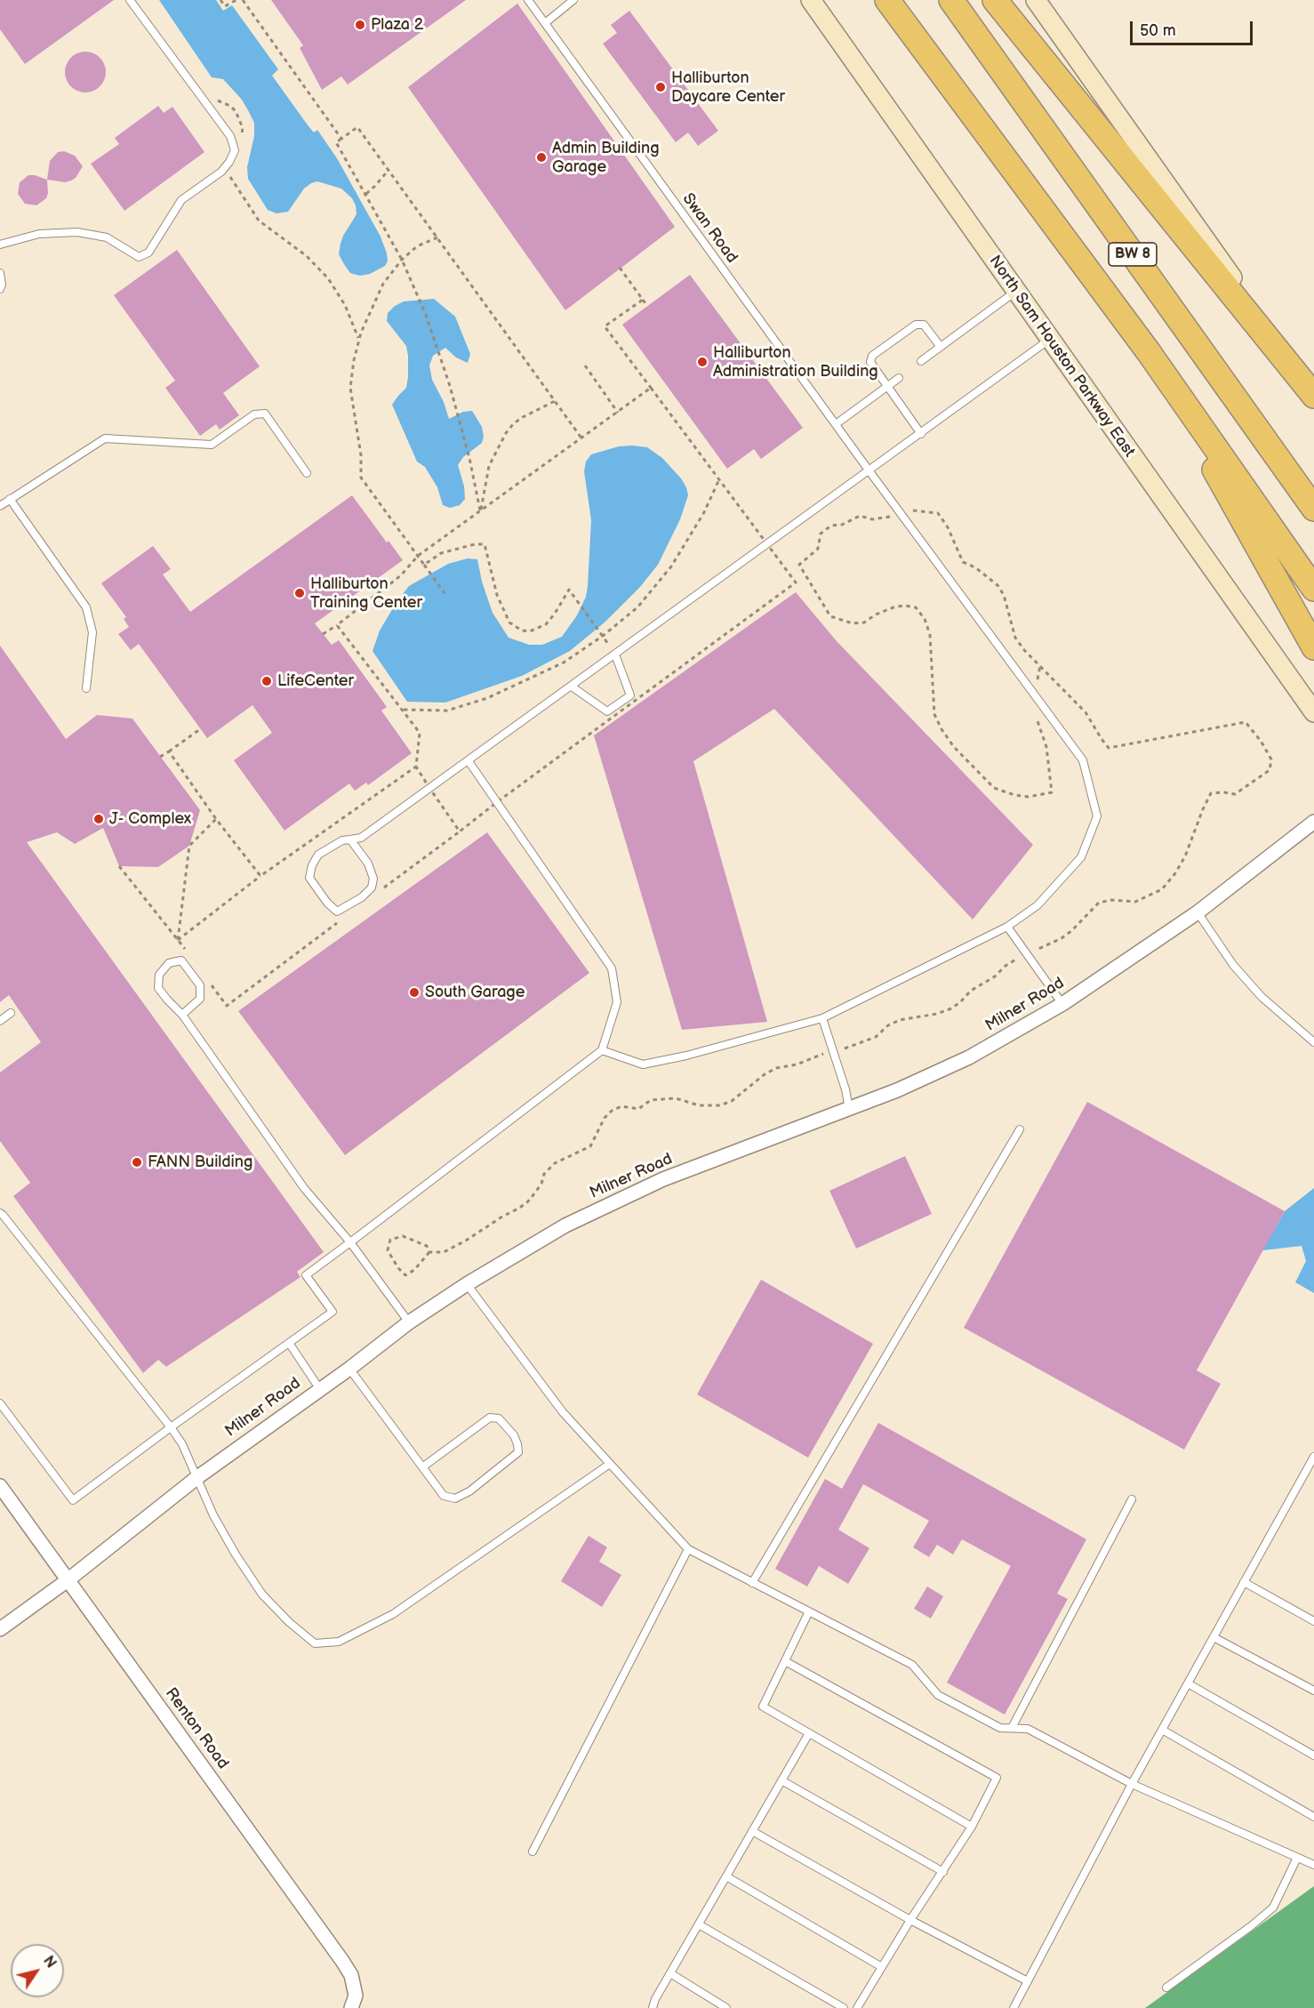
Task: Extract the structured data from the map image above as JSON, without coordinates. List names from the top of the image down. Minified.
{"streets":{"highway":["BW 8"],"main road":["North Sam Houston Parkway East"],"street":["Milner Road","Renton Road"],"lane":["Swan Road"]},"crossings":[["Milner Road","Renton Road"]],"places":["Plaza 2","Halliburton Daycare Center","Admin Building Garage","Halliburton Administration Building","Halliburton Training Center","LifeCenter","J- Complex","South Garage","FANN Building"],"scale_bar":"50 m","north":"top right"}
